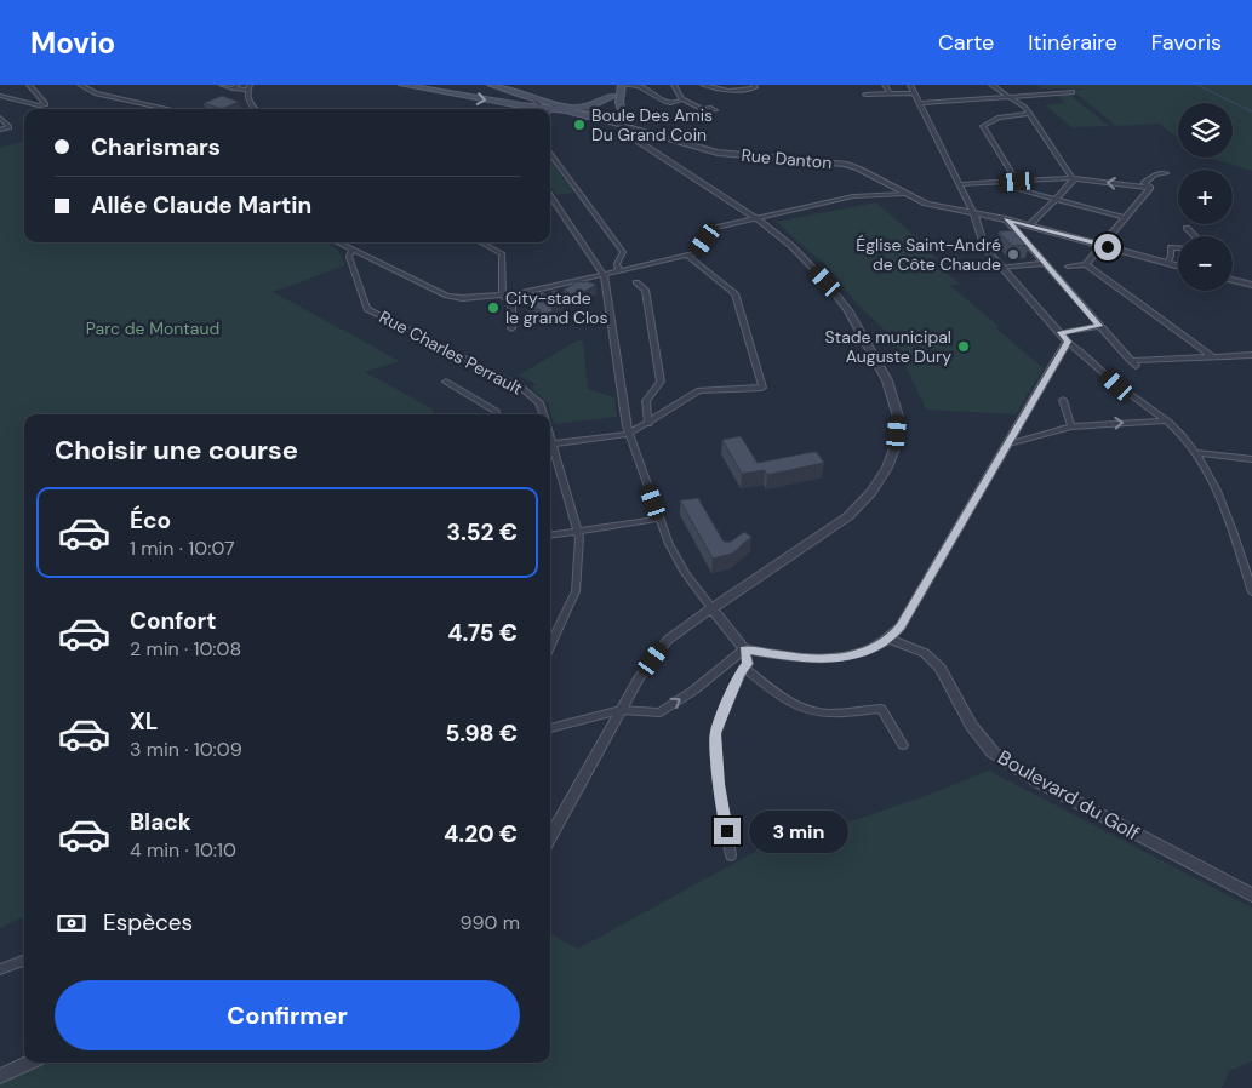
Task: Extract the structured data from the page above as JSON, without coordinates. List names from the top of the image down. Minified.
{"streets":{"street":["Rue Danton","Rue Charles Perrault","Boulevard du Golf"]},"parks":["Parc de Montaud"],"places":["Boule Des Amis Du Grand Coin","Église Saint-André de Côte Chaude","City-stade le grand Clos","Stade municipal Auguste Dury"],"page":{"header":"Movio","nav":["Carte","Itinéraire","Favoris"],"map_buttons":["+","−"],"banner":["Charismars","Allée Claude Martin"],"heading":"Choisir une course","list":[{"name":"Éco","note":"1 min · 10:07","value":"3.52 €"},{"name":"Confort","note":"2 min · 10:08","value":"4.75 €"},{"name":"XL","note":"3 min · 10:09","value":"5.98 €"},{"name":"Black","note":"4 min · 10:10","value":"4.20 €"}],"bubble":"3 min","pay":["Espèces","990 m"],"buttons":"Confirmer"}}
